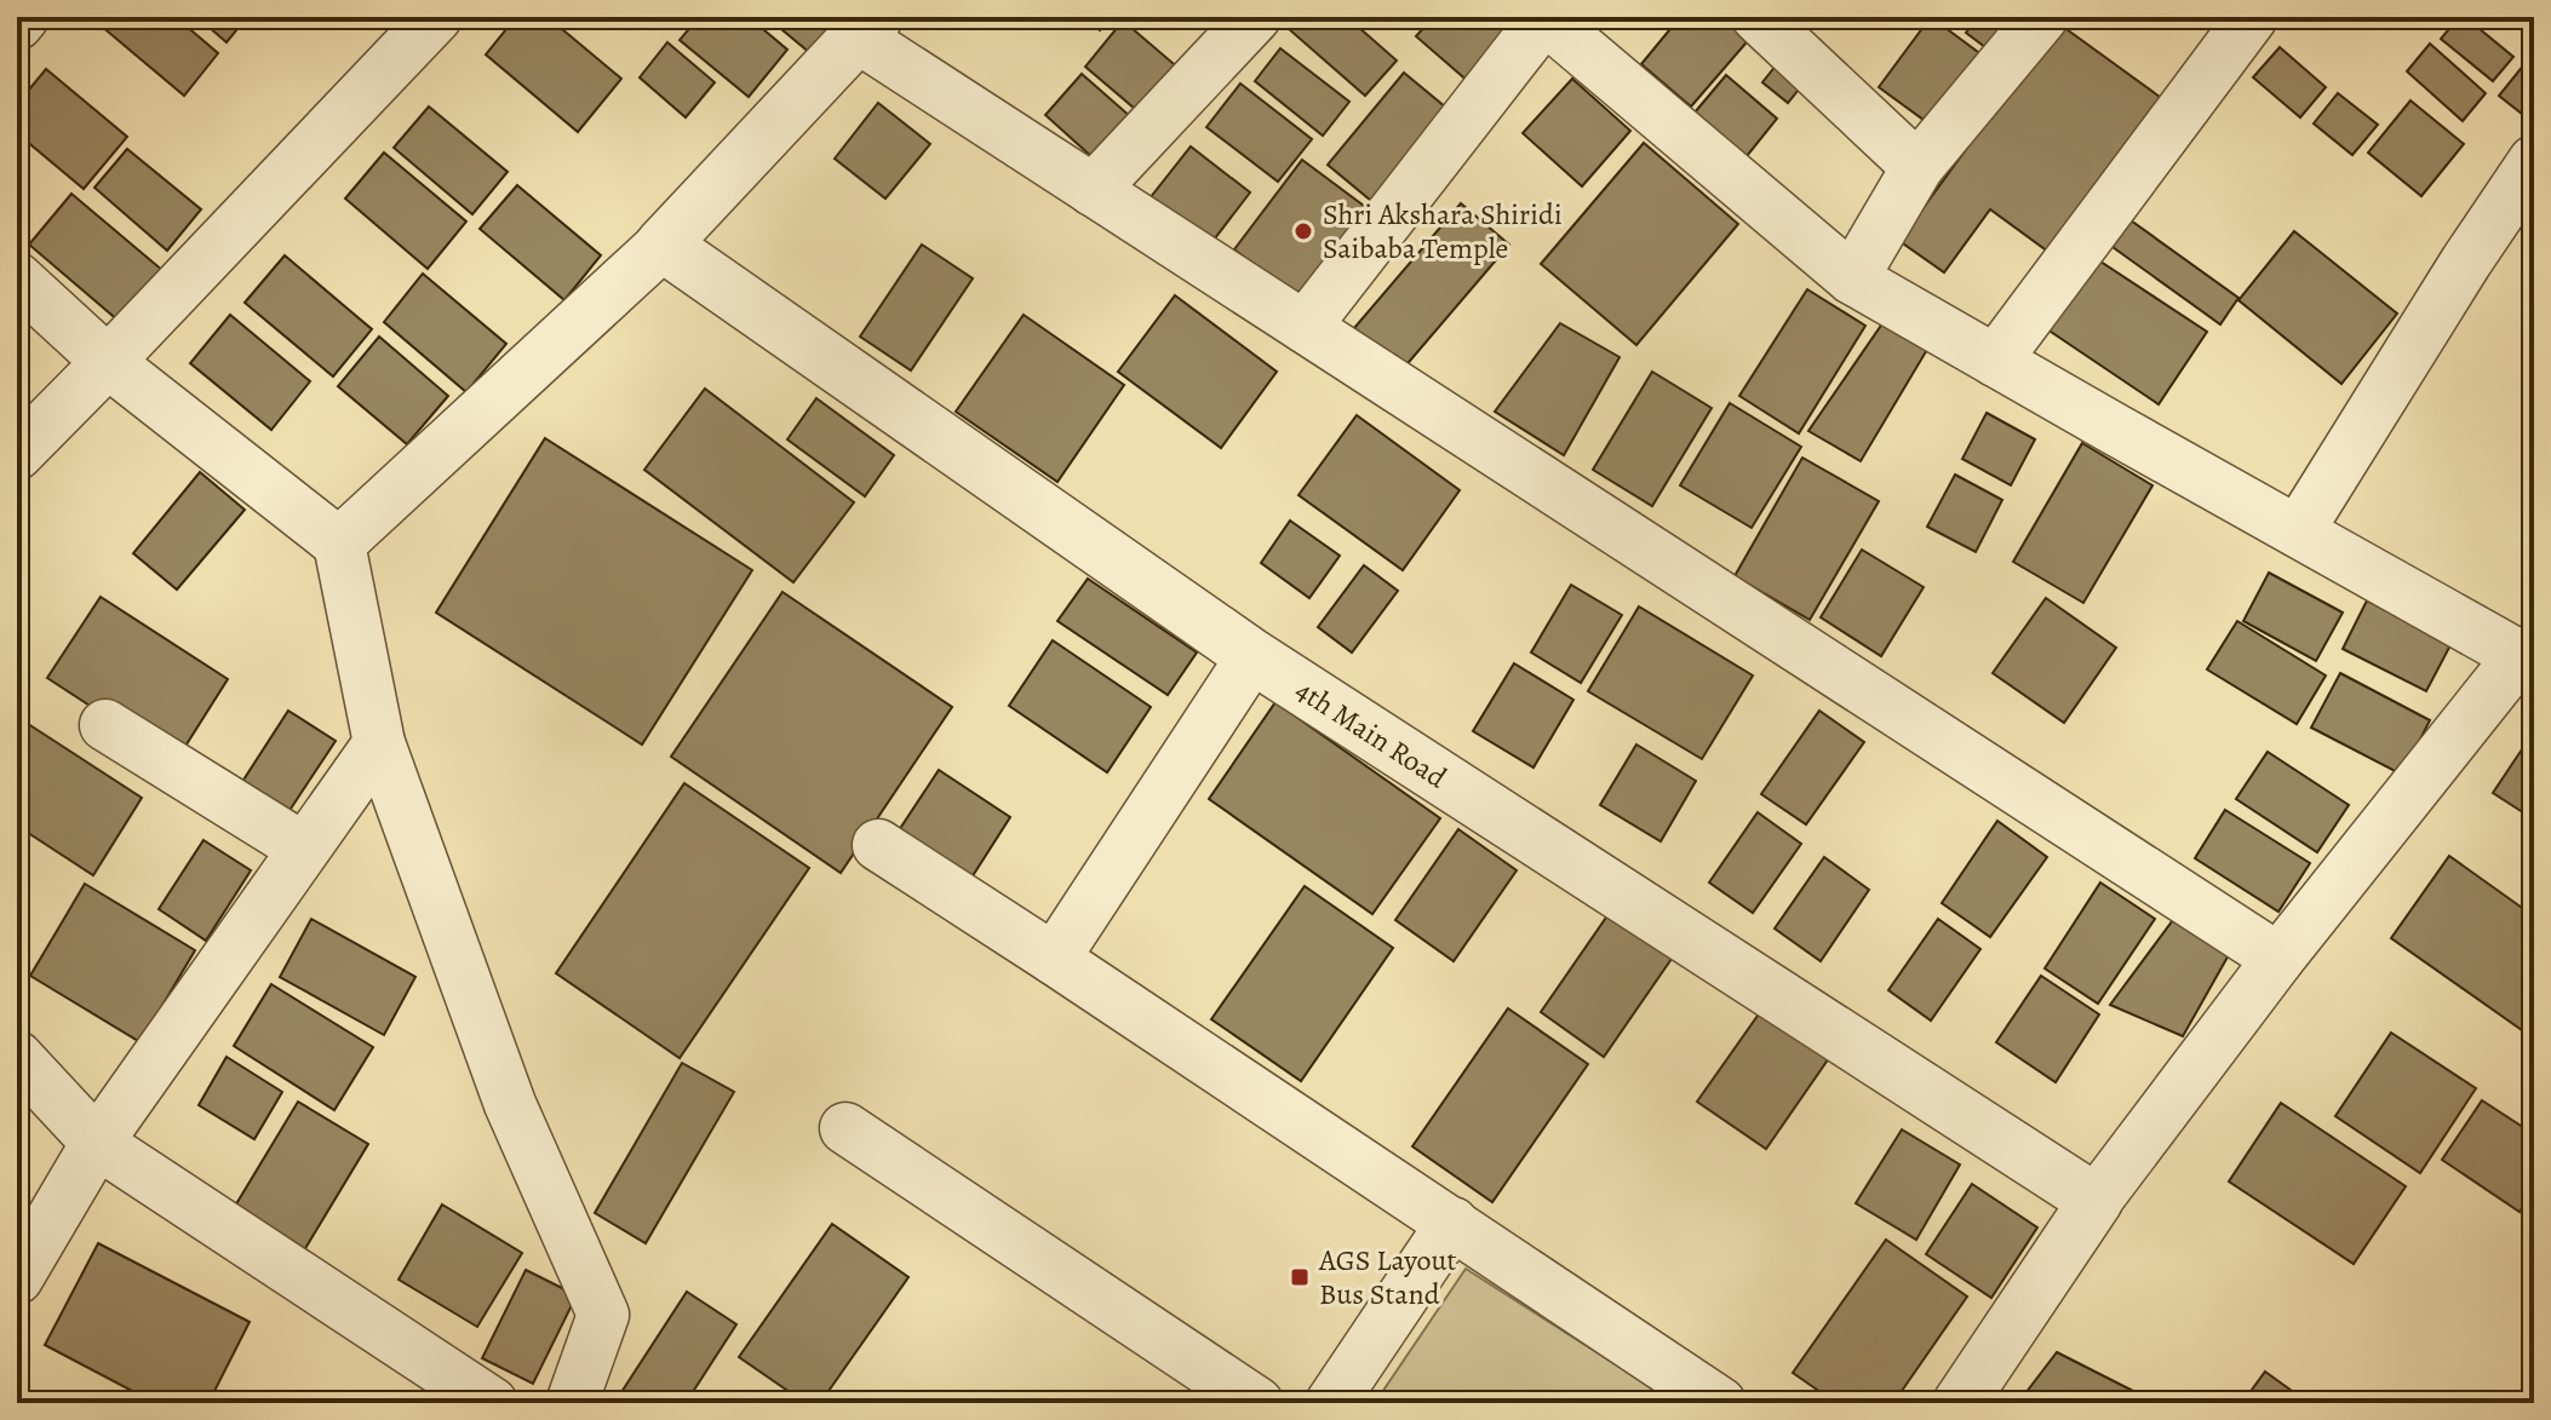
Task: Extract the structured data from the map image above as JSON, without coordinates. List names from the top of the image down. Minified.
{"streets":{"street":["4th Main Road"]},"places":{"other":["Shri Akshara Shiridi Saibaba Temple"],"transit":["AGS Layout Bus Stand"]}}
